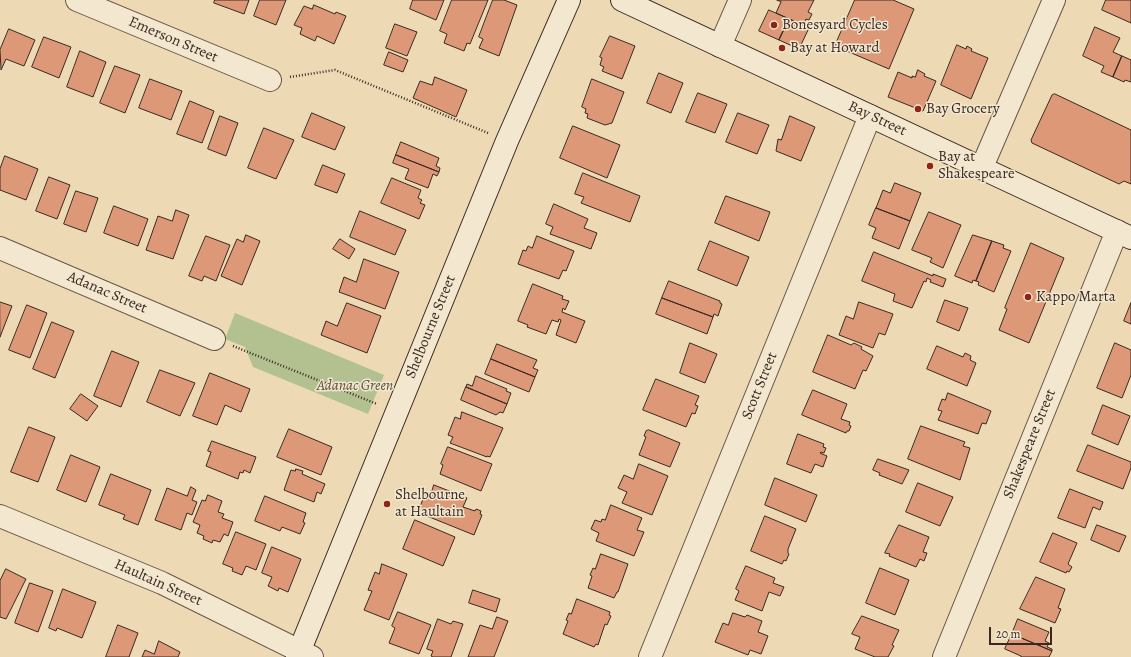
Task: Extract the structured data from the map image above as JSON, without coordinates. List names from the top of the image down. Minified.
{"streets":{"street":["Emerson Street","Bay Street","Adanac Street","Shelbourne Street","Scott Street","Shakespeare Street","Haultain Street"]},"crossings":[["Bay Street","Scott Street"],["Bay Street","Shakespeare Street"],["Shelbourne Street","Haultain Street"]],"parks":["Adanac Green"],"places":["Bonesyard Cycles","Bay at Howard","Bay Grocery","Bay at Shakespeare","Kappo Marta","Shelbourne at Haultain"],"scale_bar":"20 m"}
